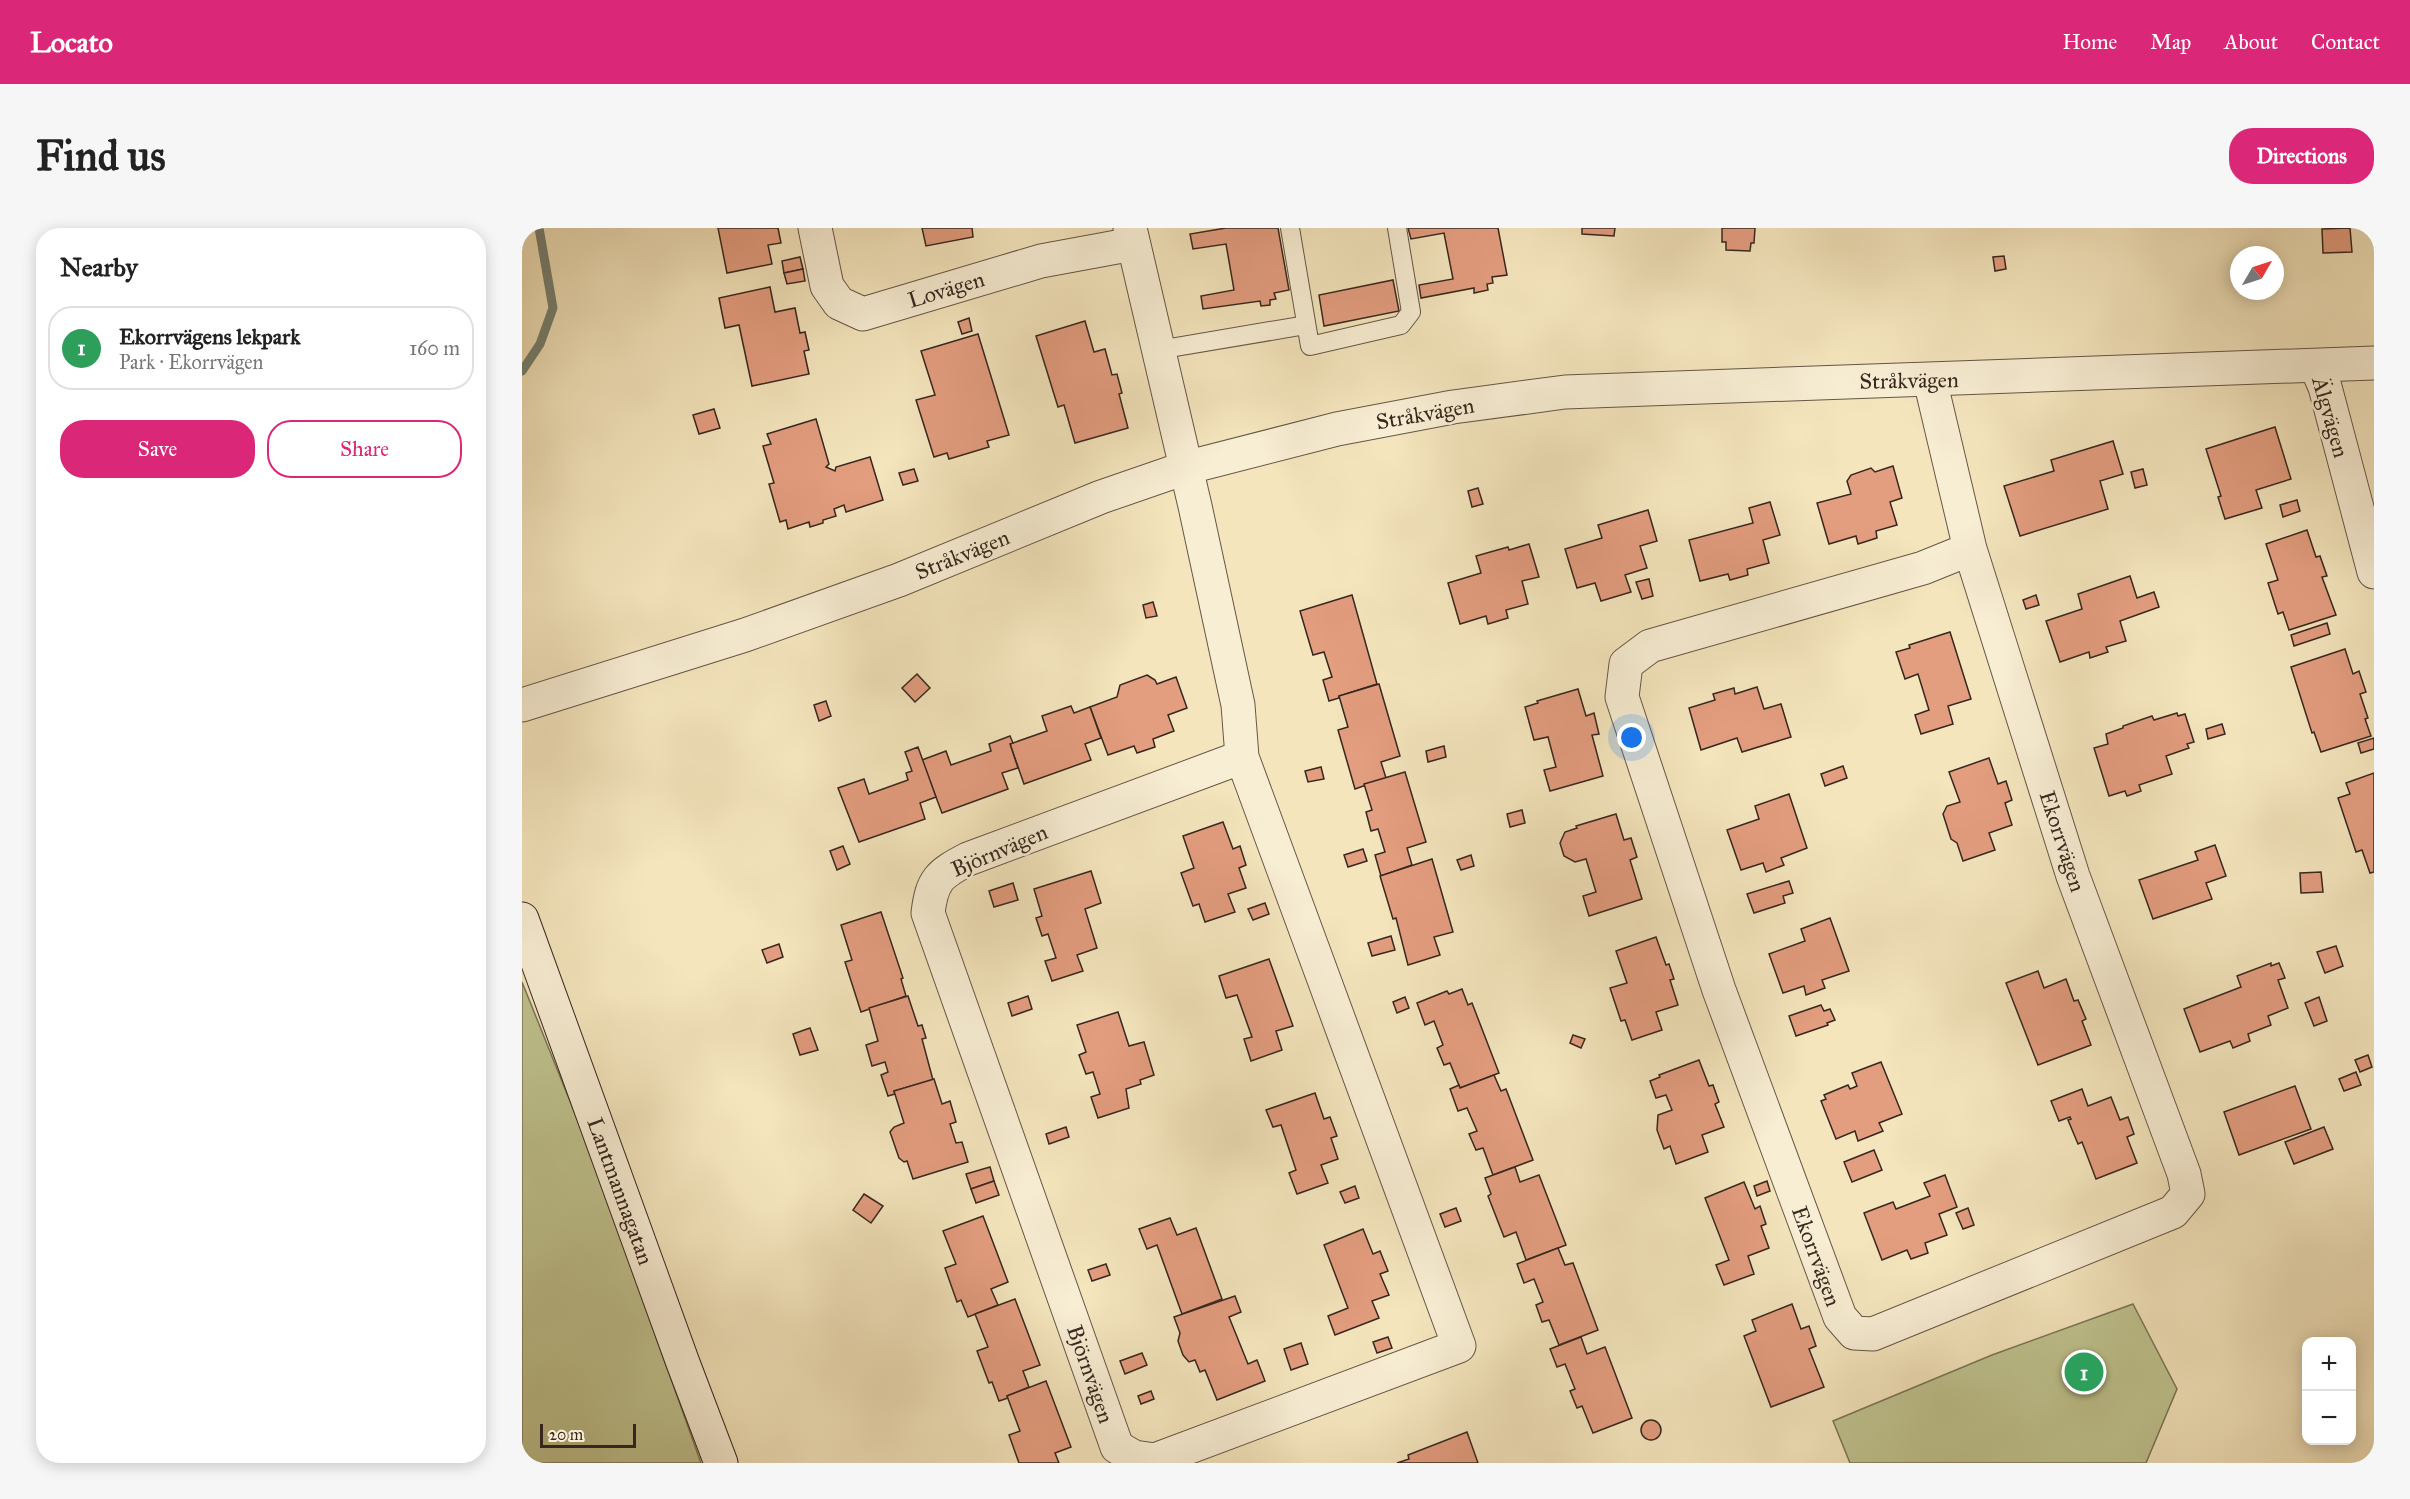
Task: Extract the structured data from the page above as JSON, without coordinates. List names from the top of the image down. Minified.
{"streets":{"street":["Lovägen","Stråkvägen","Älgvägen","Ekorrvägen","Björnvägen","Lantmannagatan"]},"crossings":[["Lovägen","Stråkvägen"],["Lovägen","Björnvägen"],["Stråkvägen","Älgvägen"],["Stråkvägen","Ekorrvägen"],["Stråkvägen","Björnvägen"]],"scale_bar":"20 m","north":"top right","page":{"header":"Locato","nav":["Home","Map","About","Contact"],"buttons":["Directions",["Save","Share"]],"title":"Find us","heading":"Nearby","list":[{"mark":"1","name":"Ekorrvägens lekpark","note":"Park · Ekorrvägen","value":"160 m"}],"map_buttons":["+","−"],"pins":"1","scale":"20 m"}}
